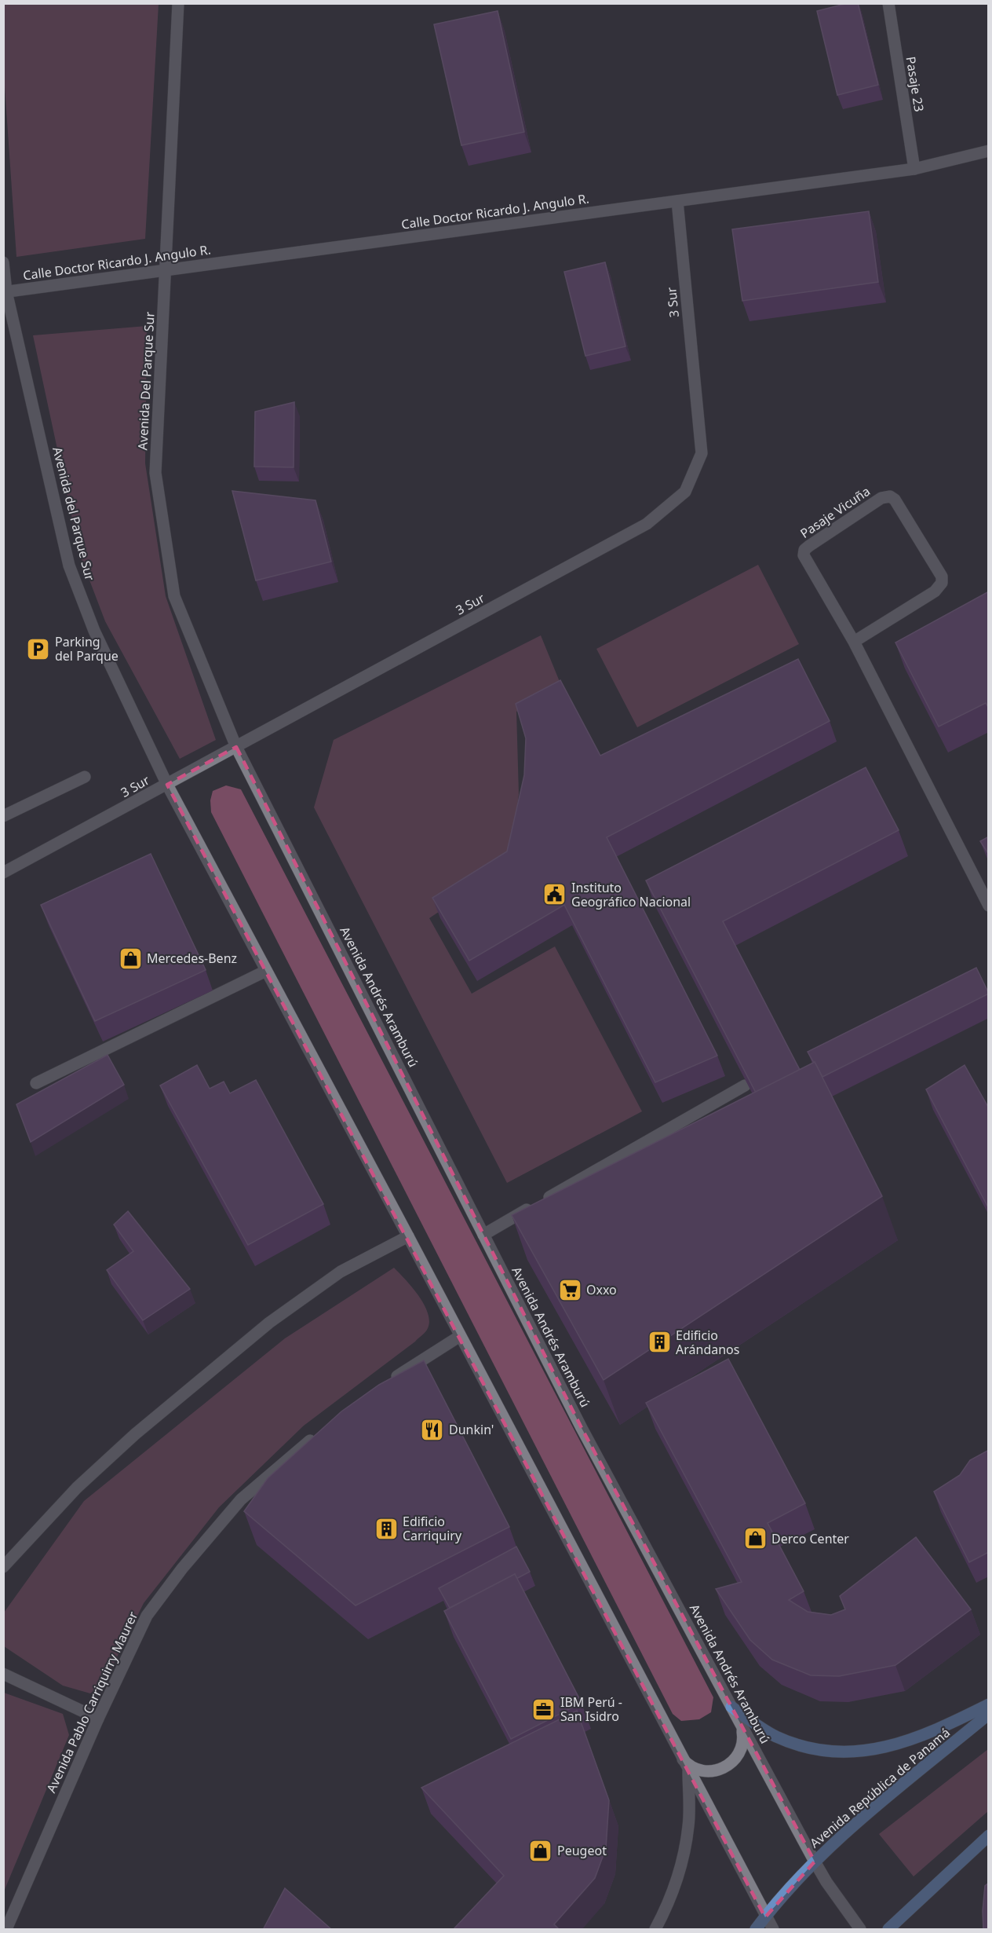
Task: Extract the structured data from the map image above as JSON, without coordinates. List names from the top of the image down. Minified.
{"streets":{"main road":["Pasaje 23","Calle Doctor Ricardo J. Angulo R.","3 Sur","Avenida Del Parque Sur","Pasaje Vicuña","Avenida del Parque Sur","Avenida Andrés Aramburú","Avenida Pablo Carriquirry Maurer","Avenida República de Panamá"]},"crossings":[["Pasaje 23","Calle Doctor Ricardo J. Angulo R."],["Calle Doctor Ricardo J. Angulo R.","3 Sur"],["Calle Doctor Ricardo J. Angulo R.","Avenida Del Parque Sur"],["Calle Doctor Ricardo J. Angulo R.","Avenida del Parque Sur"],["3 Sur","Avenida Del Parque Sur"],["3 Sur","Avenida del Parque Sur"],["3 Sur","Avenida Andrés Aramburú"],["Avenida Del Parque Sur","Avenida Andrés Aramburú"],["Avenida Andrés Aramburú","Avenida República de Panamá"]],"places":{"parking":["Parking del Parque"],"public building":["Instituto Geográfico Nacional"],"shop":["Mercedes-Benz","Derco Center","Peugeot"],"supermarket":["Oxxo"],"building":["Edificio Arándanos","Edificio Carriquiry"],"restaurant":["Dunkin'"],"office":["IBM Perú - San Isidro"]}}
